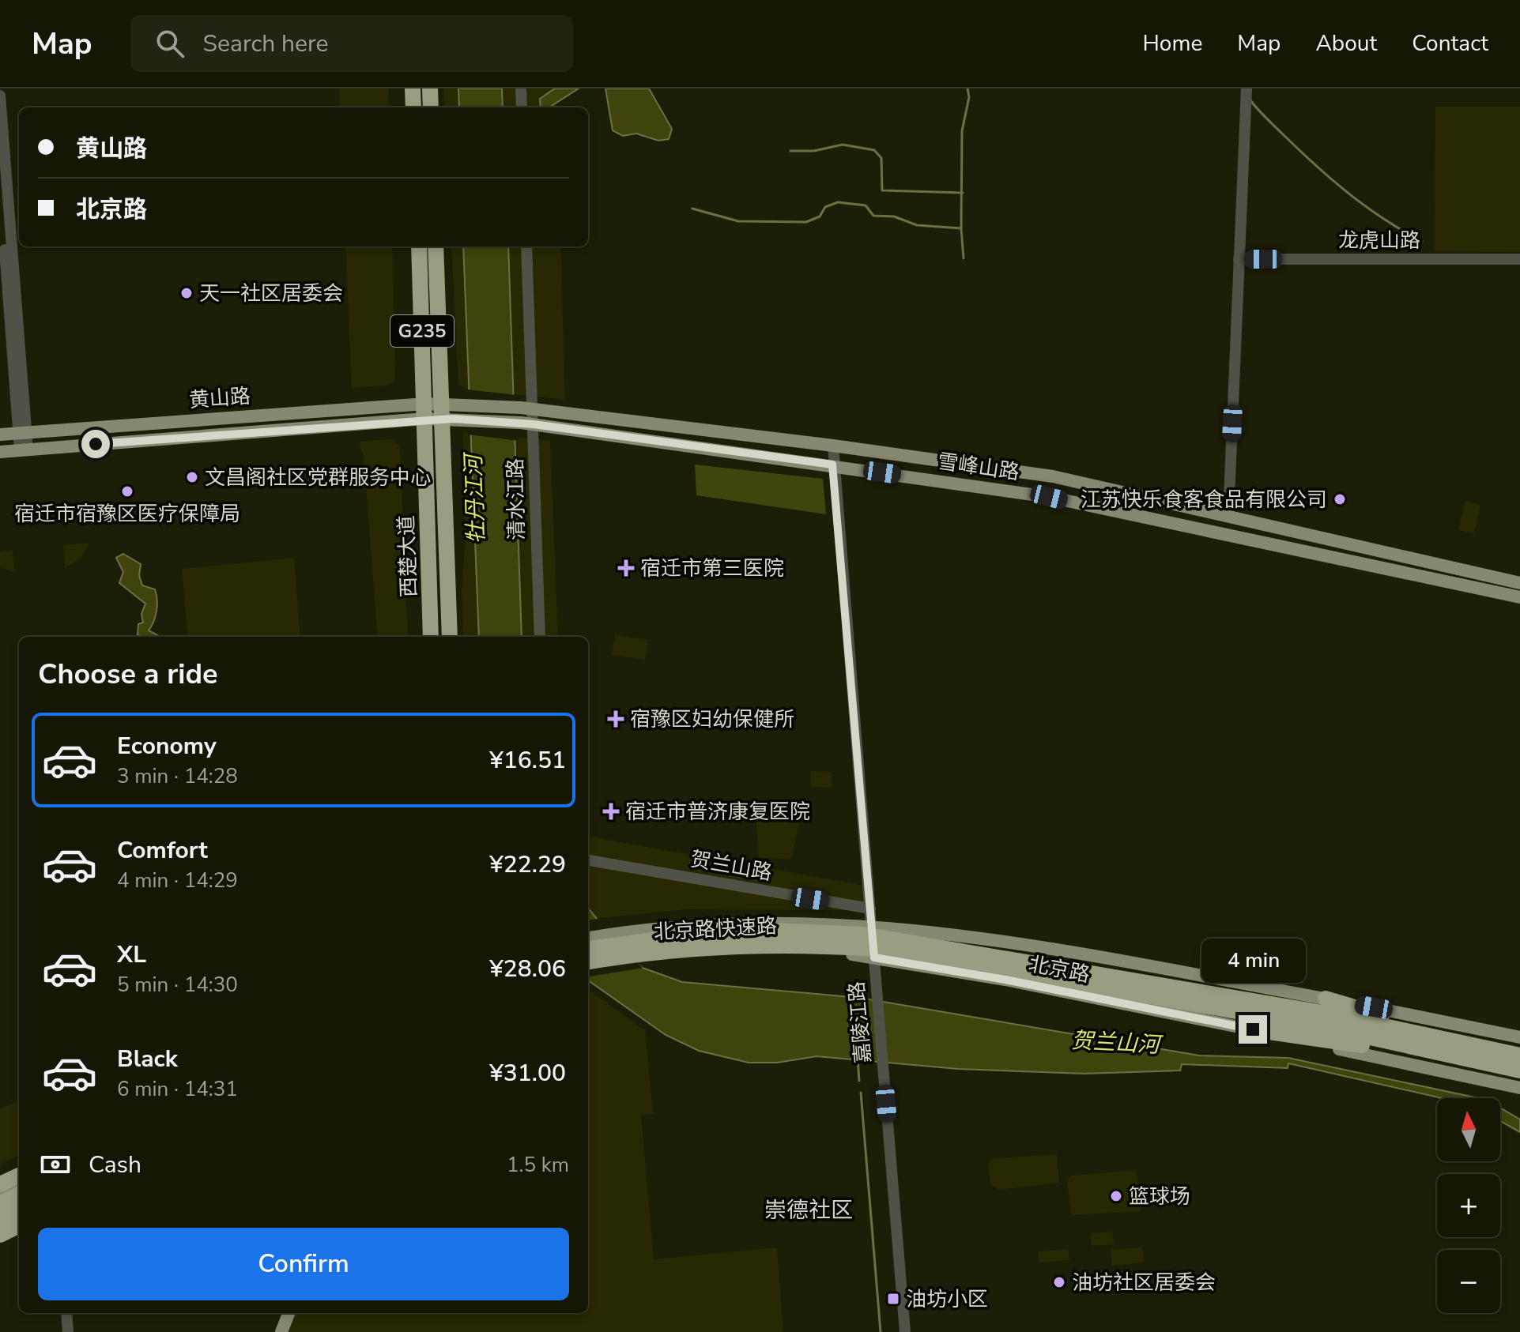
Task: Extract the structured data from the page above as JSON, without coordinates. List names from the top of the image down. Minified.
{"streets":{"highway":["G235","西楚大道","北京路快速路"],"main road":["黄山路","雪峰山路","北京路"],"street":["龙虎山路","清水江路","贺兰山路","嘉陵江路"]},"crossings":[["黄山路","雪峰山路"],["黄山路","西楚大道"],["雪峰山路","清水江路"],["雪峰山路","西楚大道"],["雪峰山路","嘉陵江路"],["贺兰山路","嘉陵江路"],["北京路","嘉陵江路"]],"districts":["崇德社区"],"water":["牡丹江河","贺兰山河"],"places":{"other":["天一社区居委会","文昌阁社区党群服务中心","宿迁市宿豫区医疗保障局","江苏快乐食客食品有限公司","篮球场","油坊社区居委会"],"health":["宿迁市第三医院","宿豫区妇幼保健所","宿迁市普济康复医院"],"transit":["油坊小区"]},"north":"top","page":{"header":"Map","search":"Search here","nav":["Home","Map","About","Contact"],"banner":["黄山路","北京路"],"heading":"Choose a ride","list":[{"name":"Economy","note":"3 min · 14:28","value":"¥16.51"},{"name":"Comfort","note":"4 min · 14:29","value":"¥22.29"},{"name":"XL","note":"5 min · 14:30","value":"¥28.06"},{"name":"Black","note":"6 min · 14:31","value":"¥31.00"}],"bubble":"4 min","map_buttons":["+","−"],"pay":["Cash","1.5 km"],"buttons":"Confirm"}}
